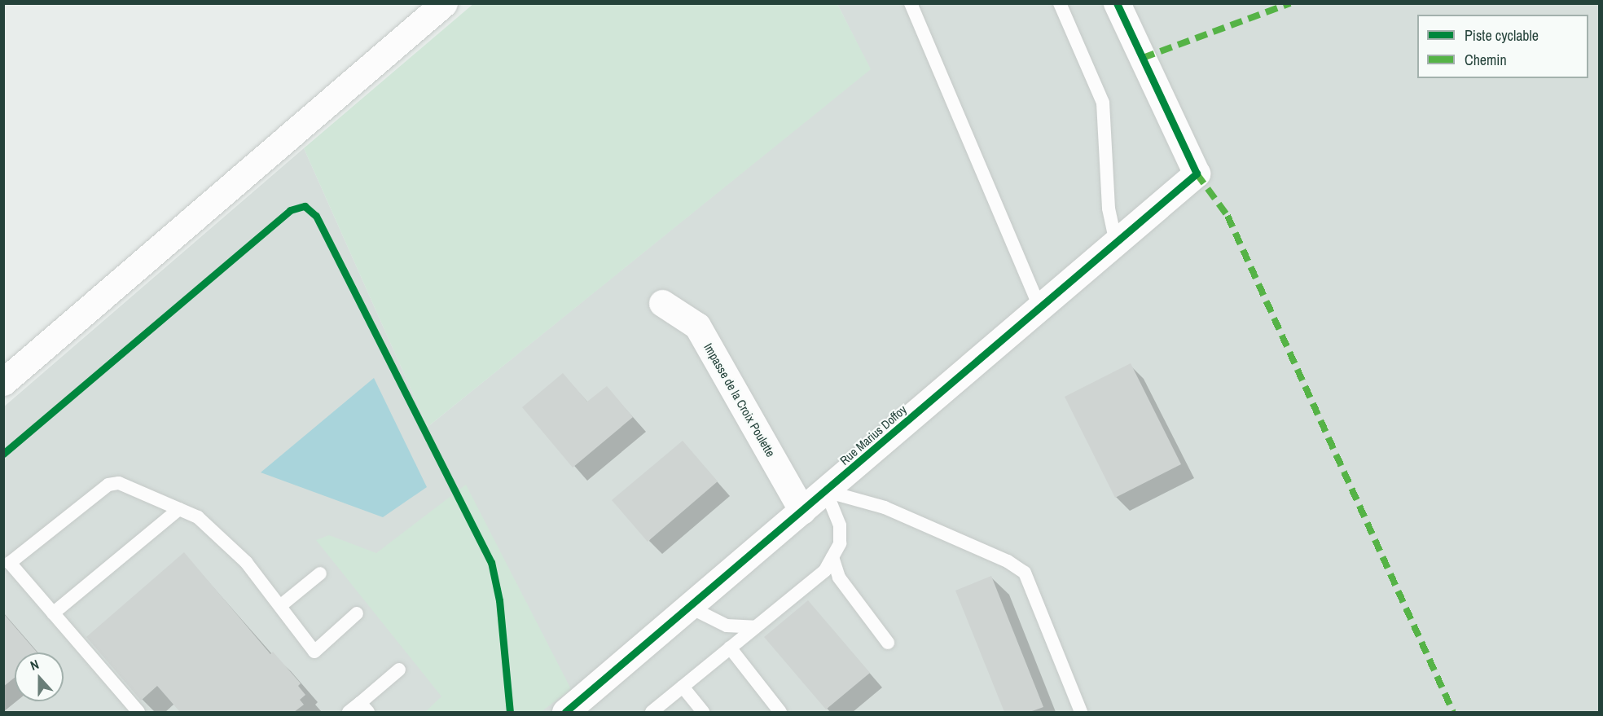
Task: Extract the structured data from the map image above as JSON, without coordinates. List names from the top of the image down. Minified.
{"streets":{"street":["Impasse de la Croix Poulette","Rue Marius Doffoy"]},"crossings":[["Impasse de la Croix Poulette","Rue Marius Doffoy"]],"legend":["Piste cyclable","Chemin"],"north":"top"}
